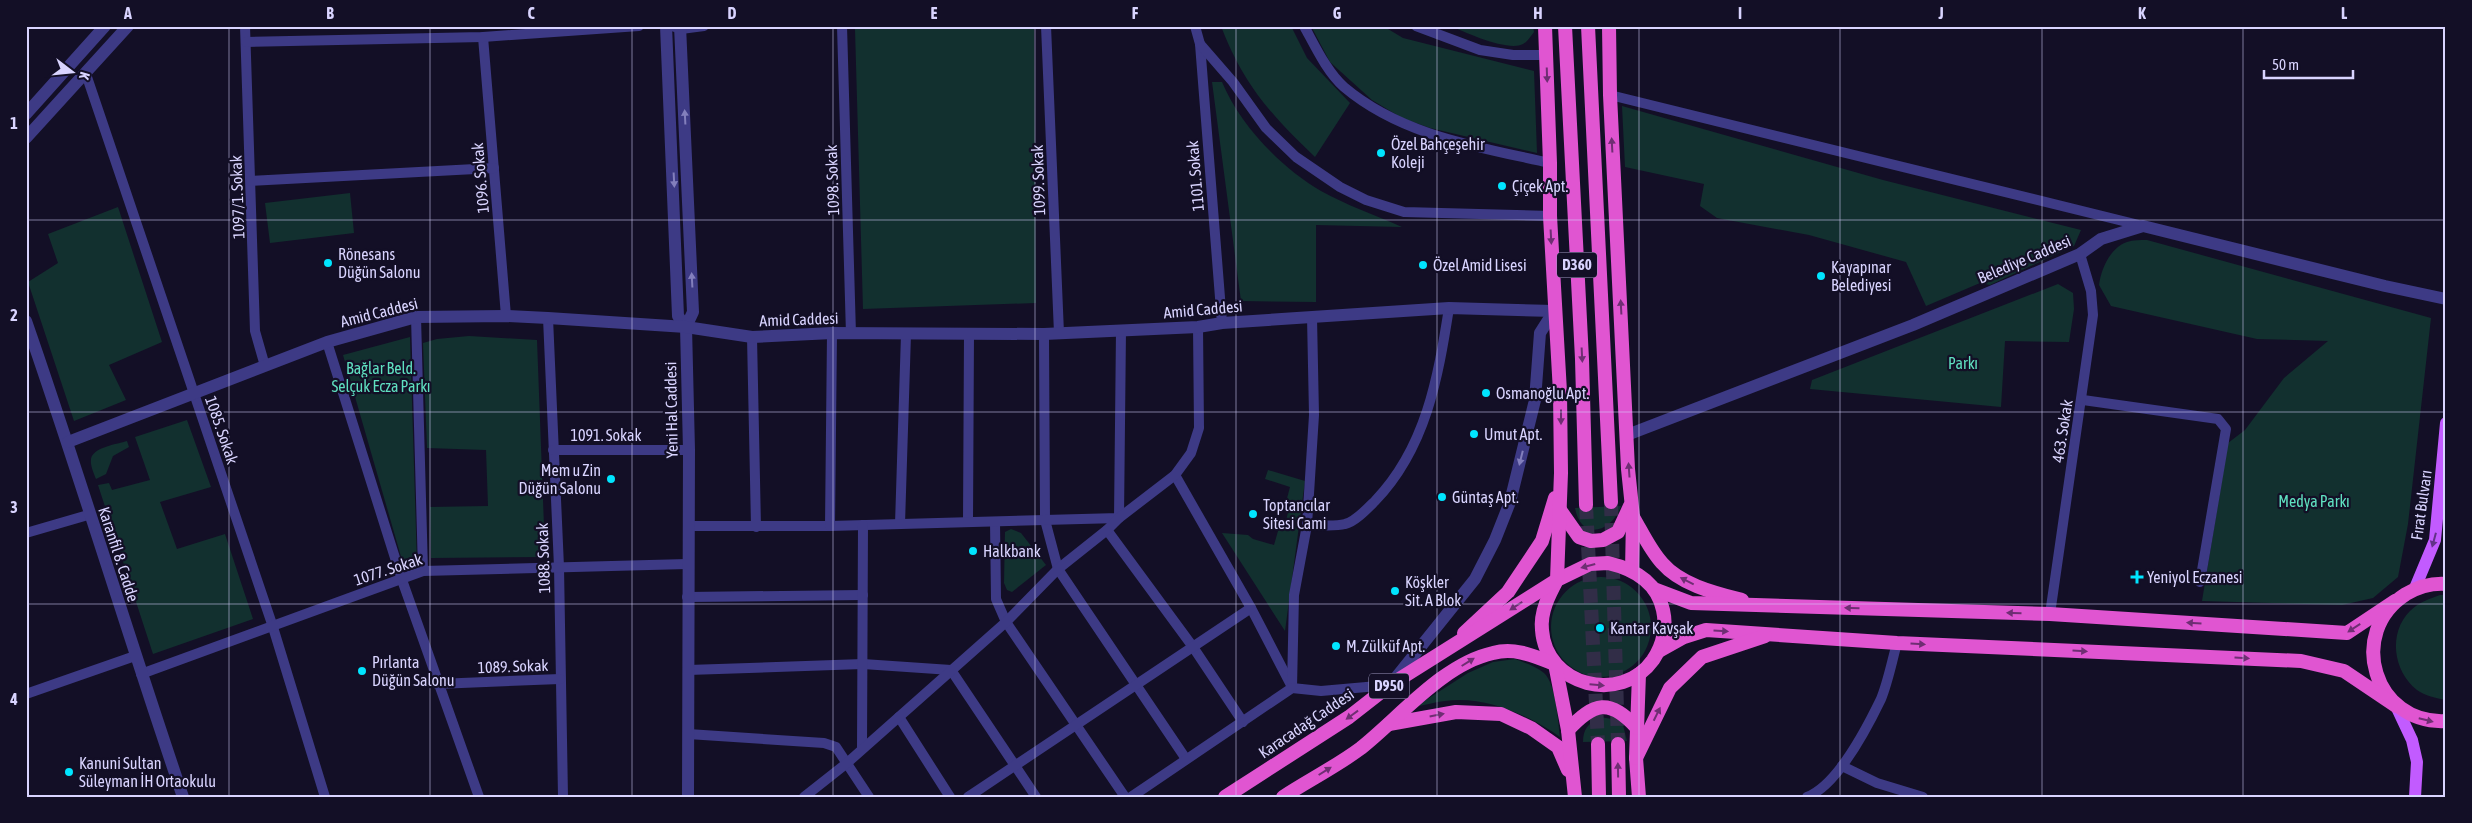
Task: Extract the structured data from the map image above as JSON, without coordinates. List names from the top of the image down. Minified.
{"streets":{"highway":["D360","D950","Karacadağ Caddesi"],"main road":["Fırat Bulvarı"],"street":["1101. Sokak","1096. Sokak","1098. Sokak","1099. Sokak","1097/1. Sokak","Belediye Caddesi","Amid Caddesi","Yeni Hal Caddesi","1085. Sokak","463. Sokak","1091. Sokak","Karanfil 8. Cadde","1088. Sokak","1077. Sokak","1089. Sokak"]},"crossings":[["1101. Sokak","Amid Caddesi"],["1096. Sokak","Amid Caddesi"],["1098. Sokak","Amid Caddesi"],["1099. Sokak","Amid Caddesi"],["1097/1. Sokak","Amid Caddesi"],["Belediye Caddesi","463. Sokak"],["Amid Caddesi","Yeni Hal Caddesi"],["Amid Caddesi","1085. Sokak"],["Amid Caddesi","Karanfil 8. Cadde"],["Amid Caddesi","1088. Sokak"],["Yeni Hal Caddesi","1091. Sokak"],["Yeni Hal Caddesi","1077. Sokak"],["1085. Sokak","1077. Sokak"],["1091. Sokak","1088. Sokak"],["Karanfil 8. Cadde","1077. Sokak"],["1088. Sokak","1077. Sokak"],["1088. Sokak","1089. Sokak"],["D950","Karacadağ Caddesi"]],"one_way":["Fırat Bulvarı"],"parks":["Parkı","Bağlar Beld. Selçuk Ecza Parkı","Medya Parkı"],"places":{"other":["Özel Bahçeşehir Koleji","Çiçek Apt.","Rönesans Düğün Salonu","Özel Amid Lisesi","Kayapınar Belediyesi","Osmanoğlu Apt.","Umut Apt.","Mem u Zin Düğün Salonu","Güntaş Apt.","Toptancılar Sitesi Cami","Halkbank","Köşkler Sit. A Blok","Kantar Kavşak","M. Zülküf Apt.","Pırlanta Düğün Salonu","Kanuni Sultan Süleyman İH Ortaokulu"],"health":["Yeniyol Eczanesi"]},"scale_bar":"50 m","north":"right","grid":{"columns":["A","B","C","D","E","F","G","H","I","J","K","L"],"rows":["1","2","3","4"]}}
